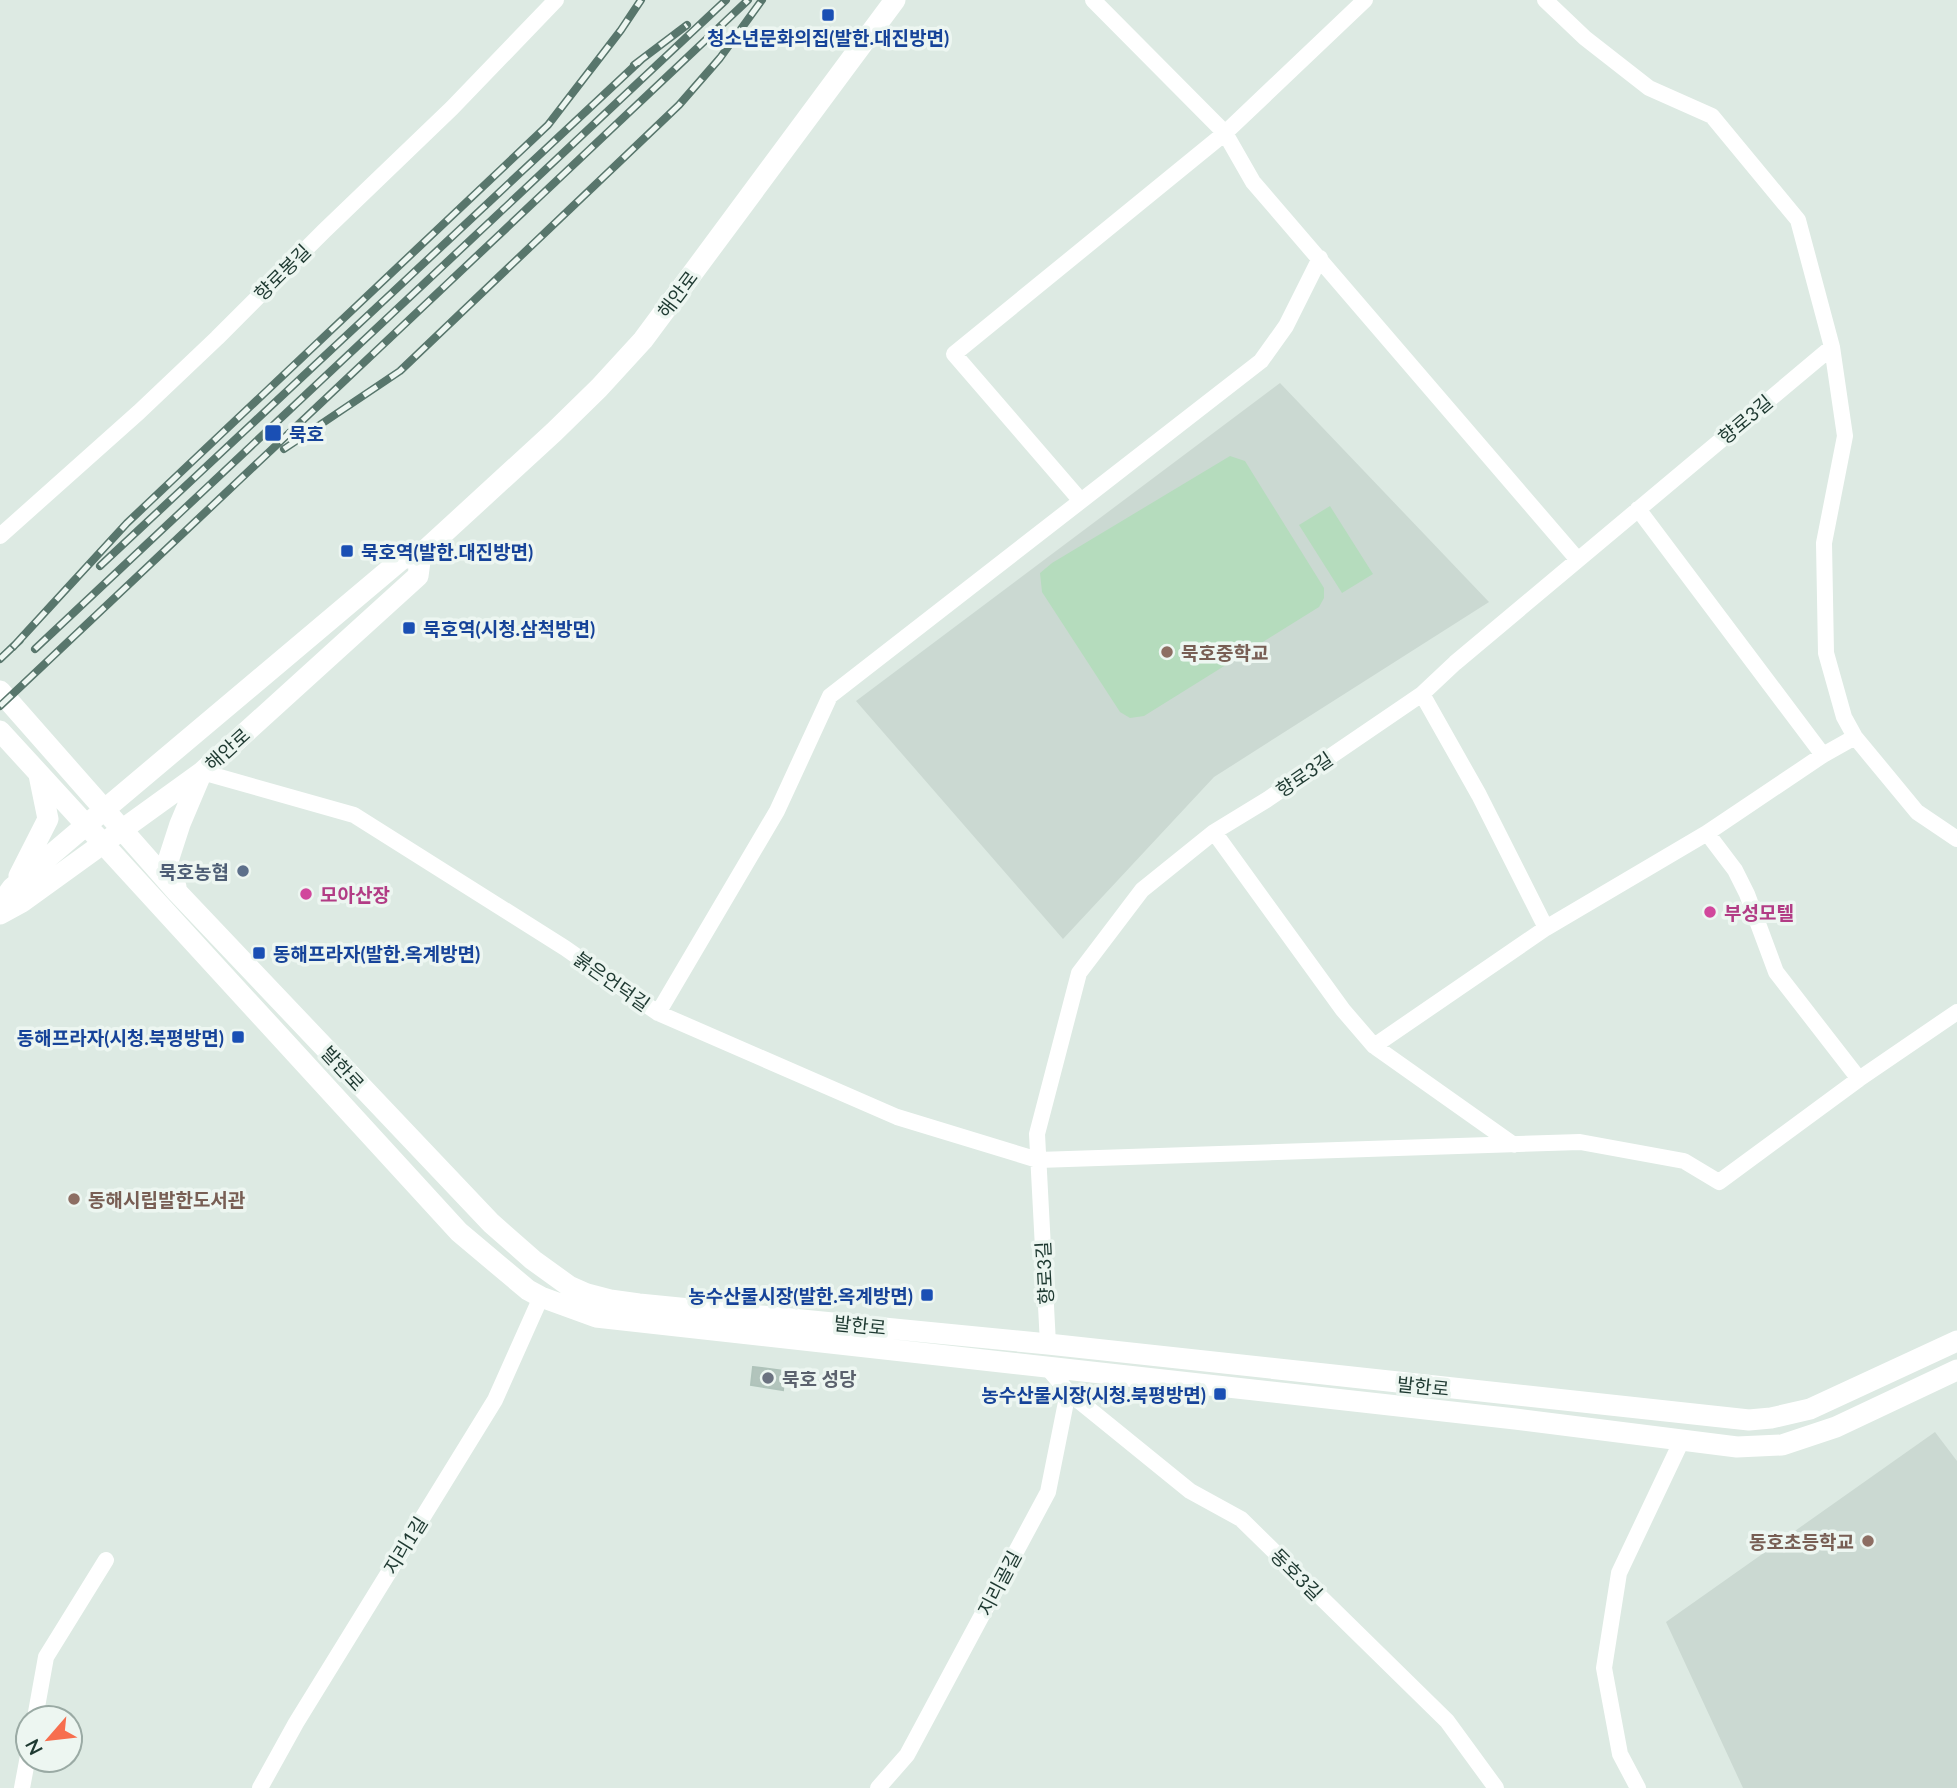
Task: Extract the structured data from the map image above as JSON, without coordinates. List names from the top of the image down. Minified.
{"streets":{"street":["향로봉길","해안로","향로3길","붉은언덕길","발한로","지리1길","동호3길","지리골길"]},"crossings":[["해안로","붉은언덕길"],["해안로","발한로"],["향로3길","붉은언덕길"],["향로3길","발한로"],["발한로","지리1길"],["동호3길","지리골길"]],"places":{"transit":["청소년문화의집(발한.대진방면)","묵호","묵호역(발한.대진방면)","묵호역(시청.삼척방면)","동해프라자(발한.옥계방면)","동해프라자(시청.북평방면)","농수산물시장(발한.옥계방면)","농수산물시장(시청.북평방면)"],"other":["묵호중학교","묵호농협","모아산장","부성모텔","동해시립발한도서관","묵호 성당","동호초등학교"]},"north":"bottom left"}
